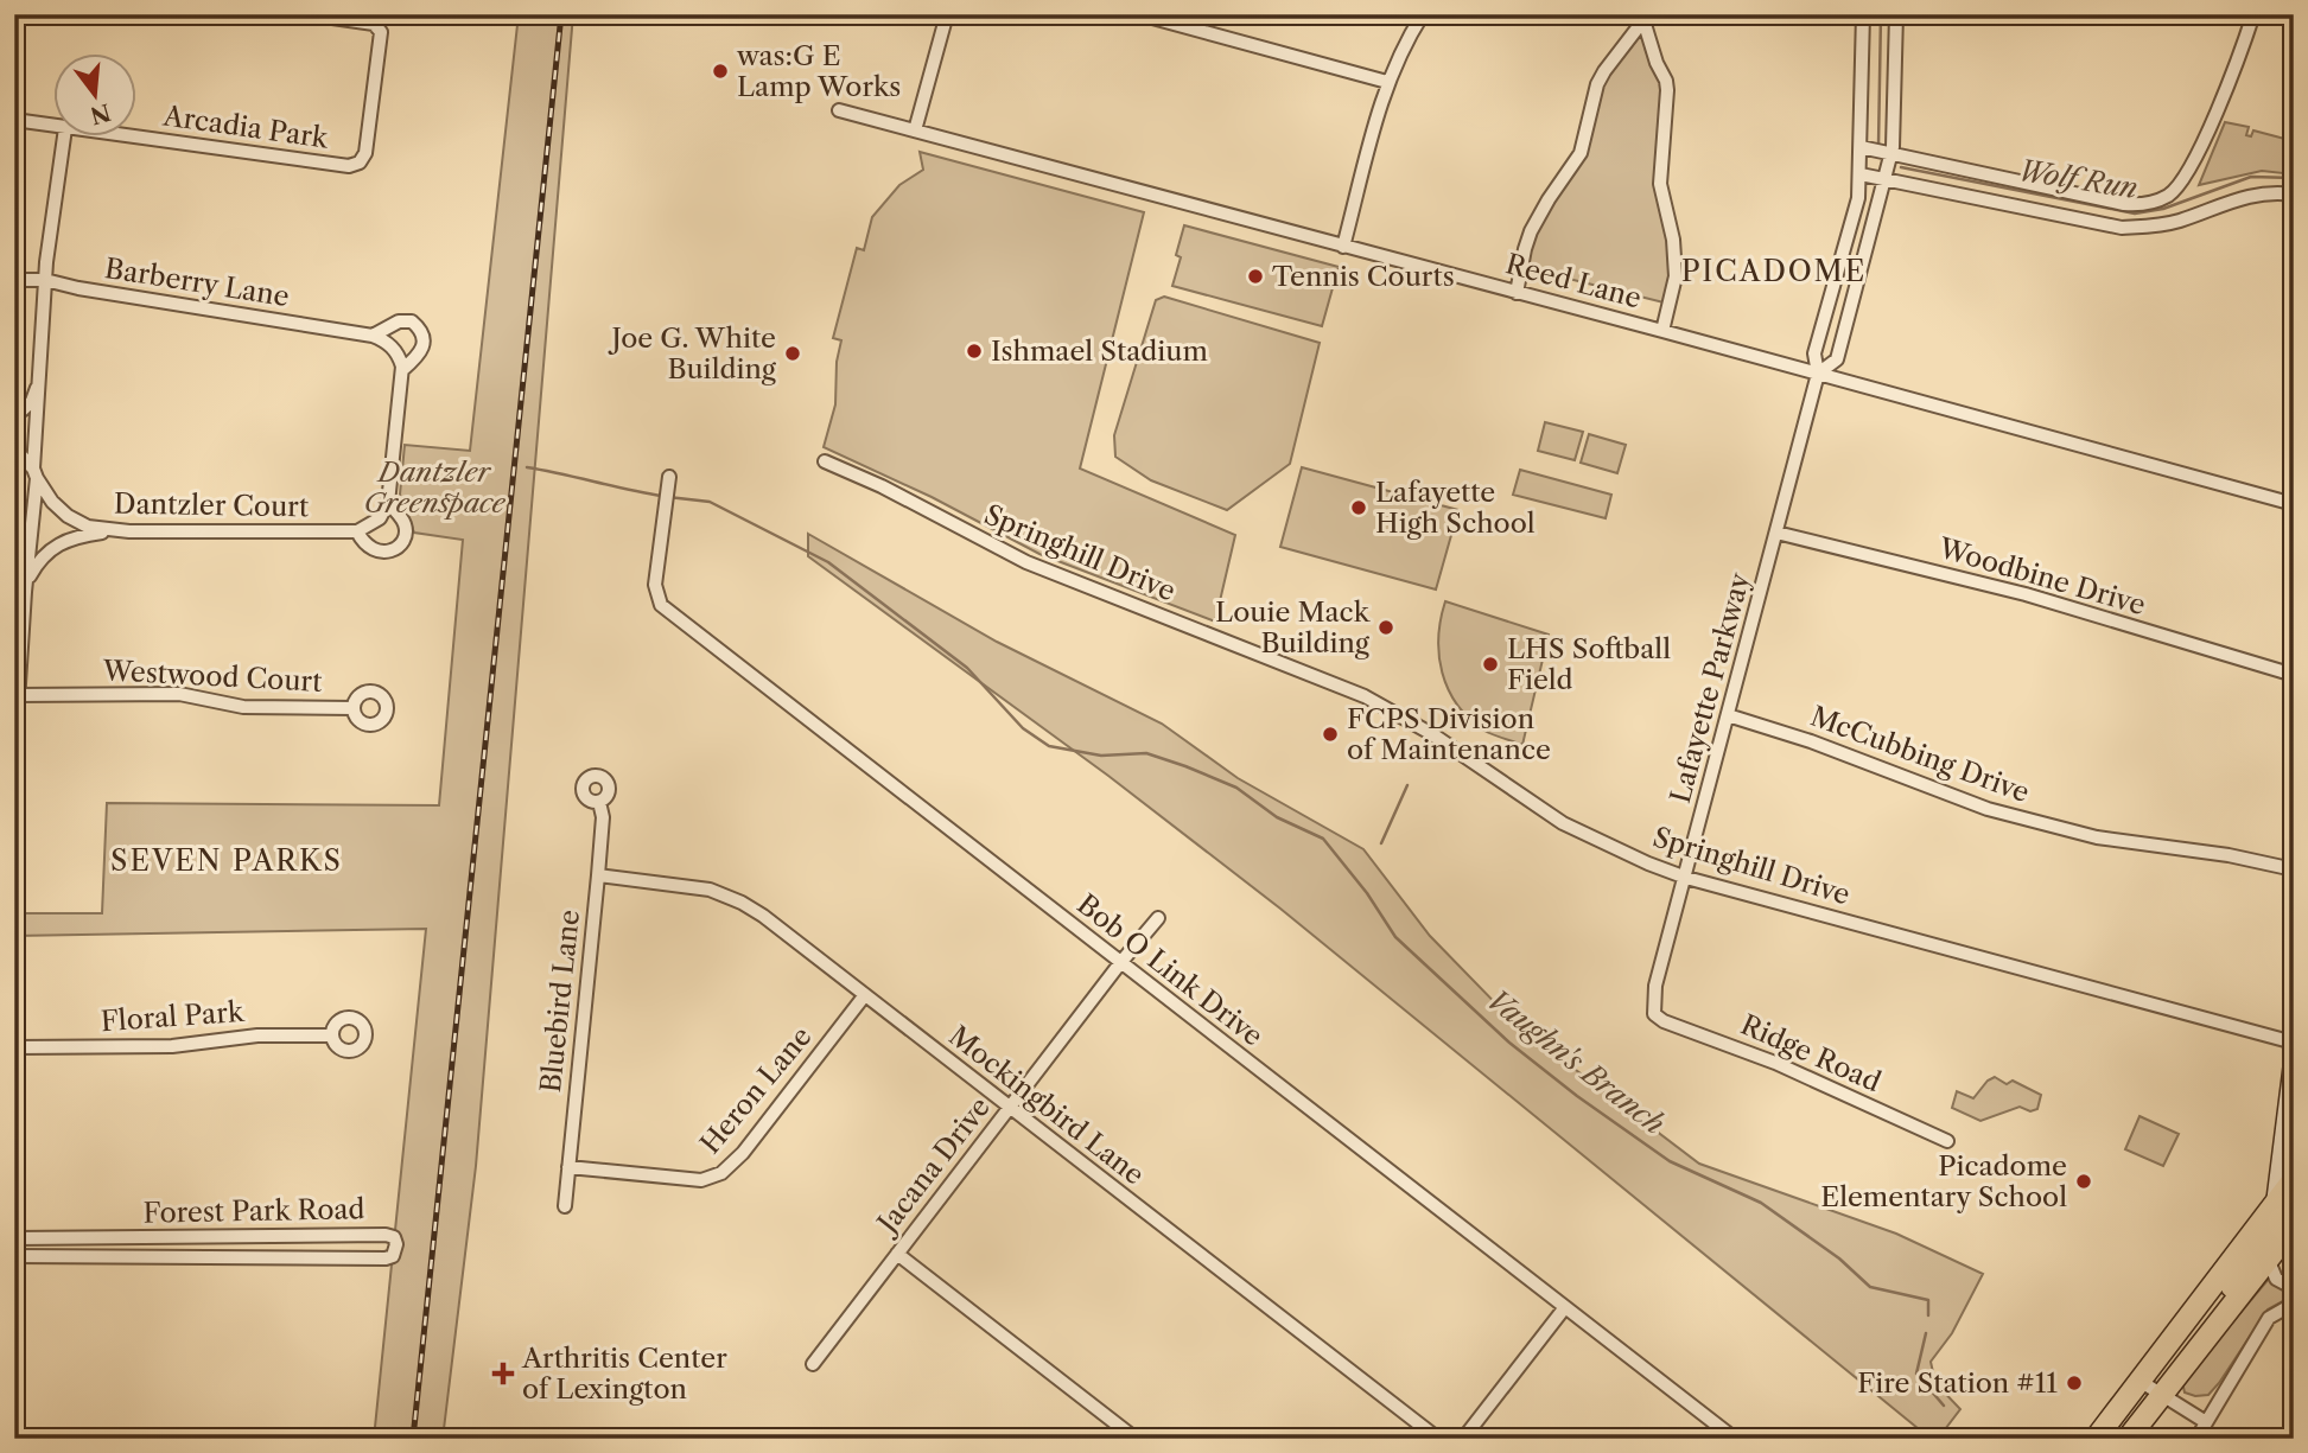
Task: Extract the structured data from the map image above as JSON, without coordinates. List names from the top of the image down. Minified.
{"streets":{"street":["Arcadia Park","Reed Lane","Barberry Lane","Dantzler Court","Springhill Drive","Woodbine Drive","Westwood Court","Lafayette Parkway","McCubbing Drive","Bob O Link Drive","Bluebird Lane","Floral Park","Ridge Road","Heron Lane","Mockingbird Lane","Jacana Drive","Forest Park Road"]},"crossings":[["Reed Lane","Lafayette Parkway"],["Springhill Drive","Lafayette Parkway"],["Woodbine Drive","Lafayette Parkway"],["Lafayette Parkway","McCubbing Drive"],["Lafayette Parkway","Ridge Road"],["Bob O Link Drive","Jacana Drive"],["Bluebird Lane","Heron Lane"],["Bluebird Lane","Mockingbird Lane"],["Heron Lane","Mockingbird Lane"],["Mockingbird Lane","Jacana Drive"]],"districts":["PICADOME","SEVEN PARKS"],"water":["Wolf Run","Vaughn's Branch"],"parks":["Dantzler Greenspace"],"places":{"other":["was:G E Lamp Works","Tennis Courts","Ishmael Stadium","Joe G. White Building","Lafayette High School","Louie Mack Building","LHS Softball Field","FCPS Division of Maintenance","Picadome Elementary School","Fire Station #11"],"health":["Arthritis Center of Lexington"]},"north":"bottom"}
